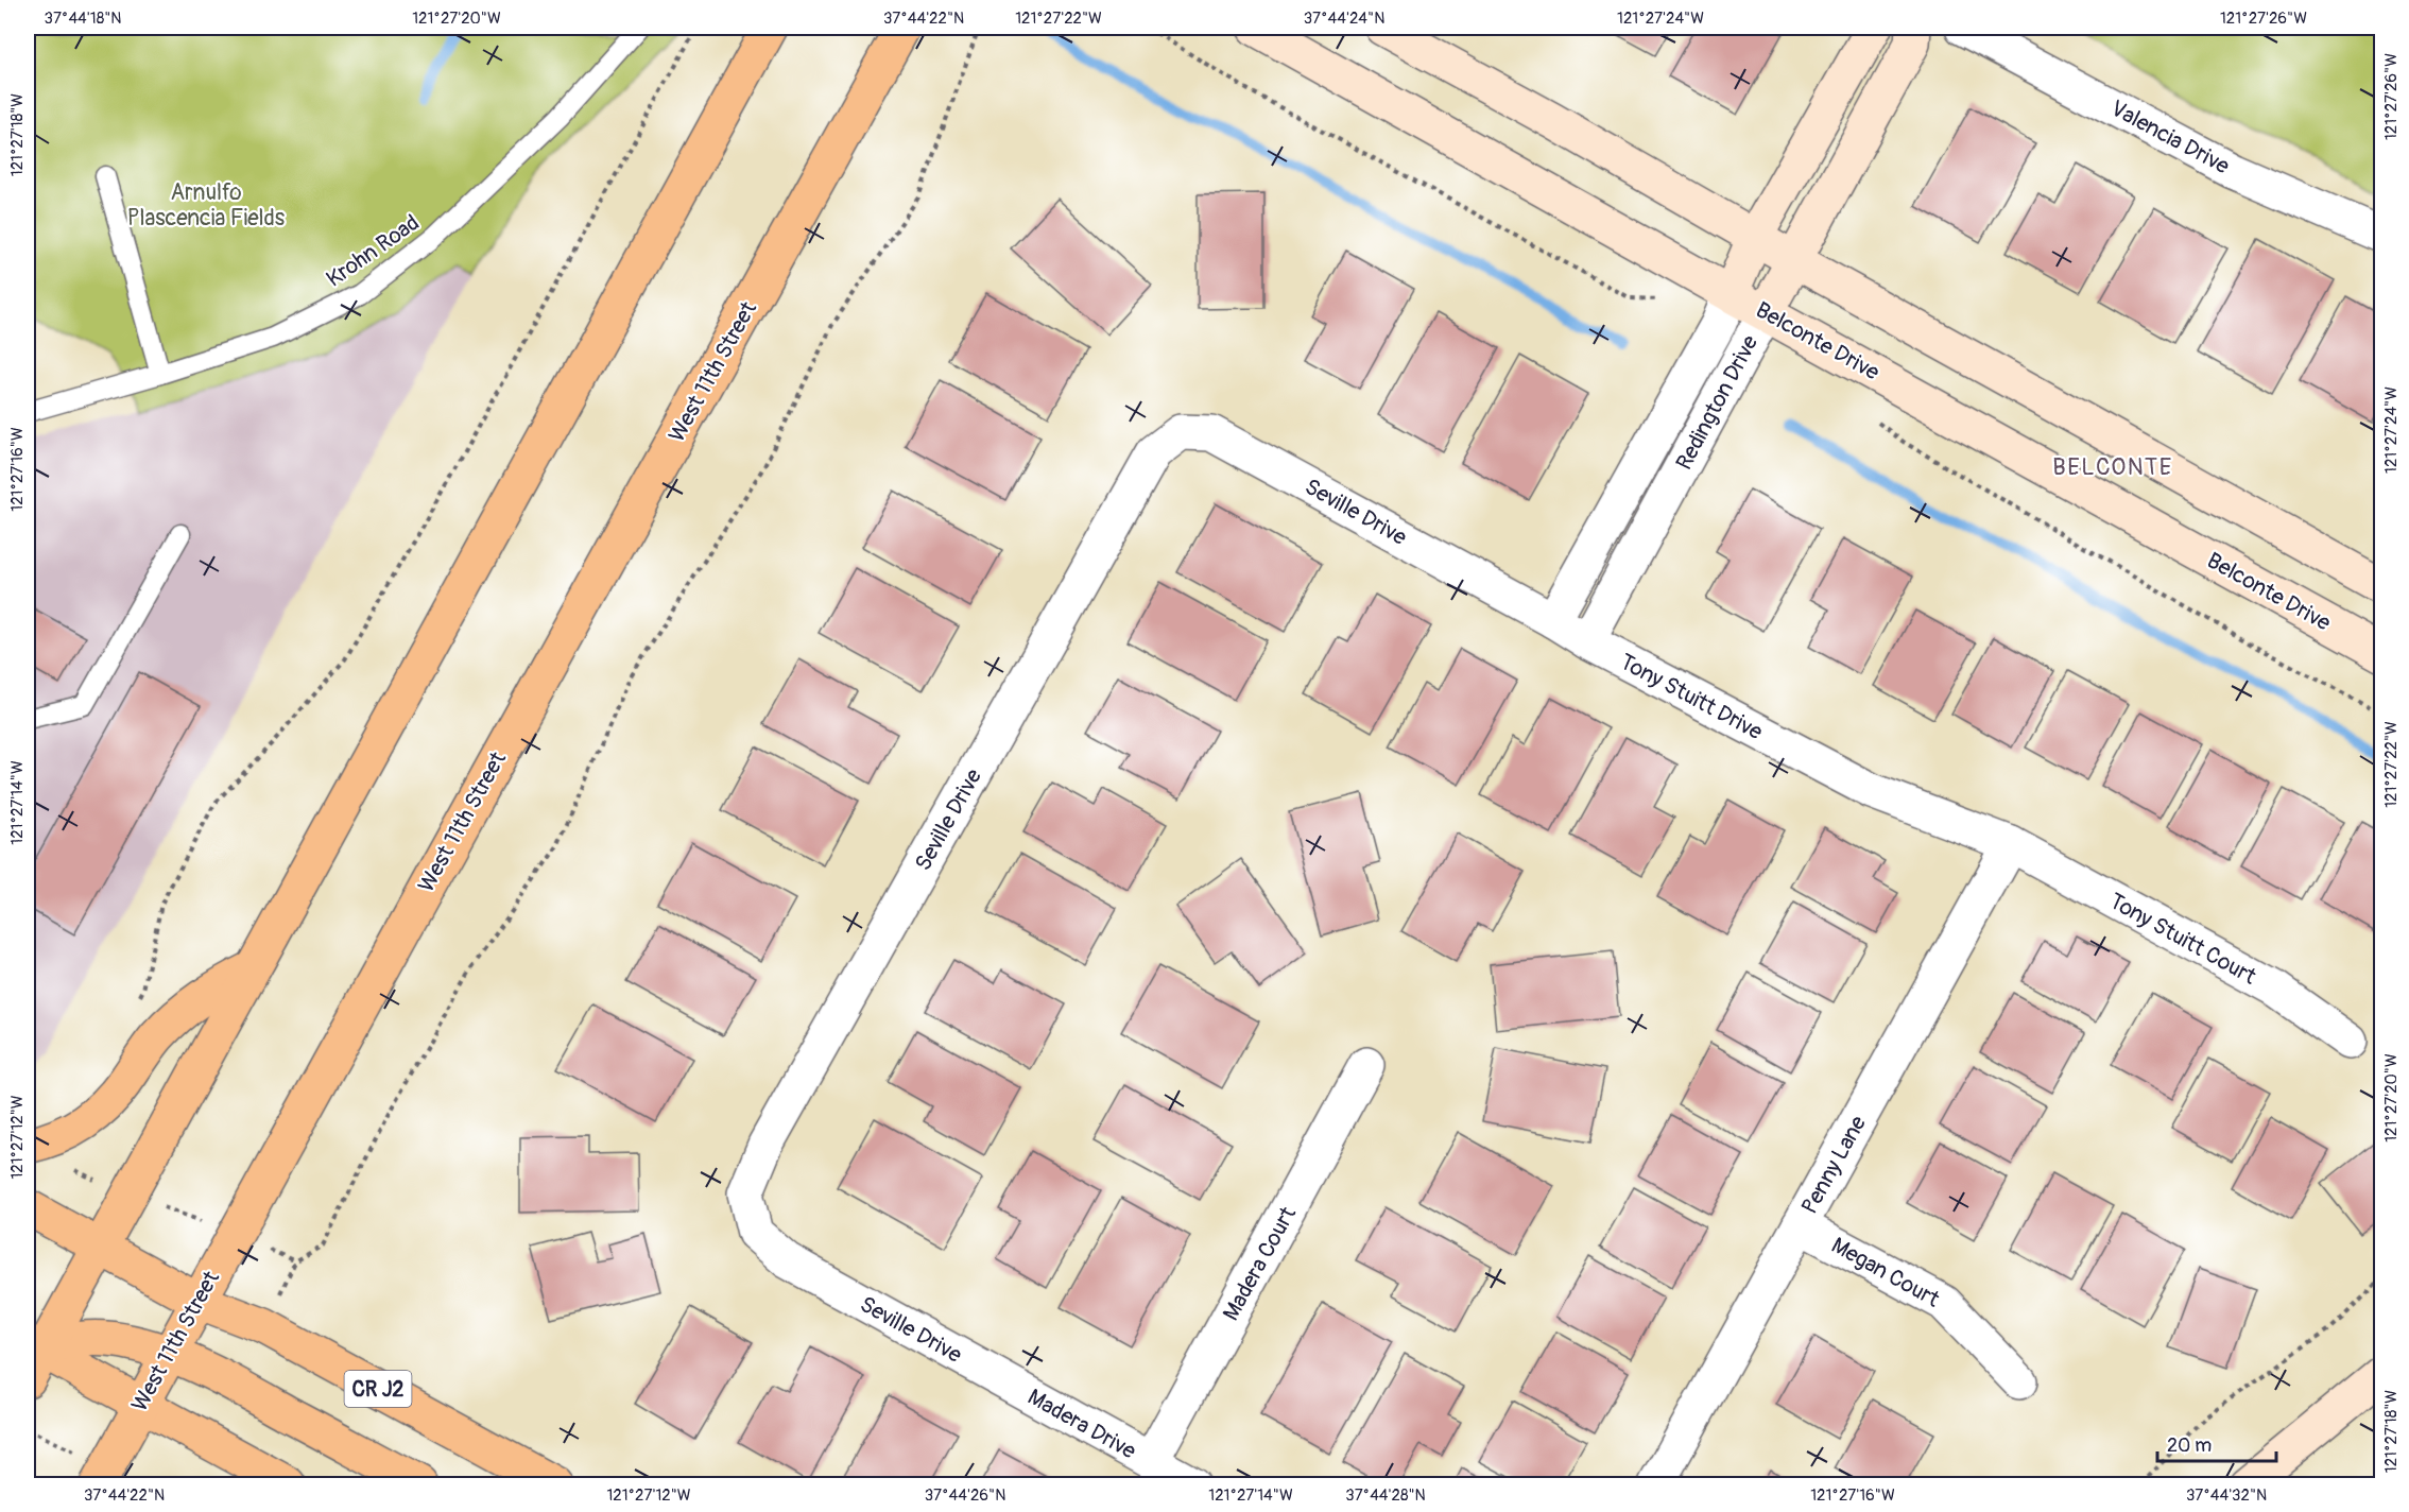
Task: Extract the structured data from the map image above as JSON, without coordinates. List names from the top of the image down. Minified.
{"streets":{"main road":["Belconte Drive","West 11th Street","Redington Drive","CR J2"],"street":["Valencia Drive","Seville Drive","Tony Stuitt Drive","Tony Stuitt Court","Penny Lane","Madera Court","Megan Court","Madera Drive"],"lane":["Krohn Road"]},"crossings":[["Belconte Drive","Redington Drive"],["West 11th Street","CR J2"],["Redington Drive","Tony Stuitt Drive"],["Seville Drive","Tony Stuitt Drive"],["Seville Drive","Madera Drive"],["Tony Stuitt Drive","Tony Stuitt Court"],["Tony Stuitt Drive","Penny Lane"],["Tony Stuitt Court","Penny Lane"],["Penny Lane","Megan Court"],["Madera Court","Madera Drive"]],"districts":["BELCONTE"],"parks":["Arnulfo Plascencia Fields"],"scale_bar":"20 m","coordinates":["37°44'18\"N","121°27'20\"W","37°44'22\"N","121°27'22\"W","37°44'24\"N","121°27'24\"W","121°27'26\"W","121°27'18\"W","121°27'16\"W","121°27'14\"W","121°27'12\"W","37°44'26\"N","37°44'28\"N","37°44'32\"N"]}
